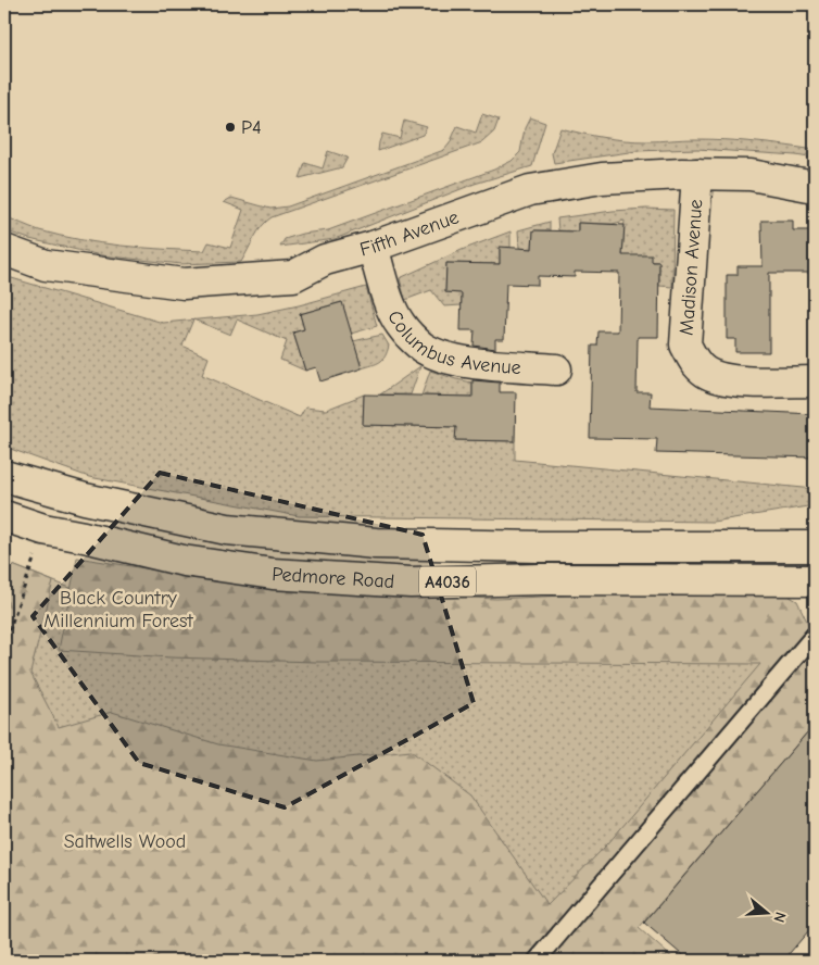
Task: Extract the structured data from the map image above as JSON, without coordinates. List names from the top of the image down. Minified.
{"streets":{"main road":["Fifth Avenue","Madison Avenue","Columbus Avenue","Pedmore Road","A4036"]},"crossings":[["Fifth Avenue","Madison Avenue"],["Fifth Avenue","Columbus Avenue"]],"parks":["Black Country Millennium Forest","Saltwells Wood"],"places":["P4"],"north":"right"}
